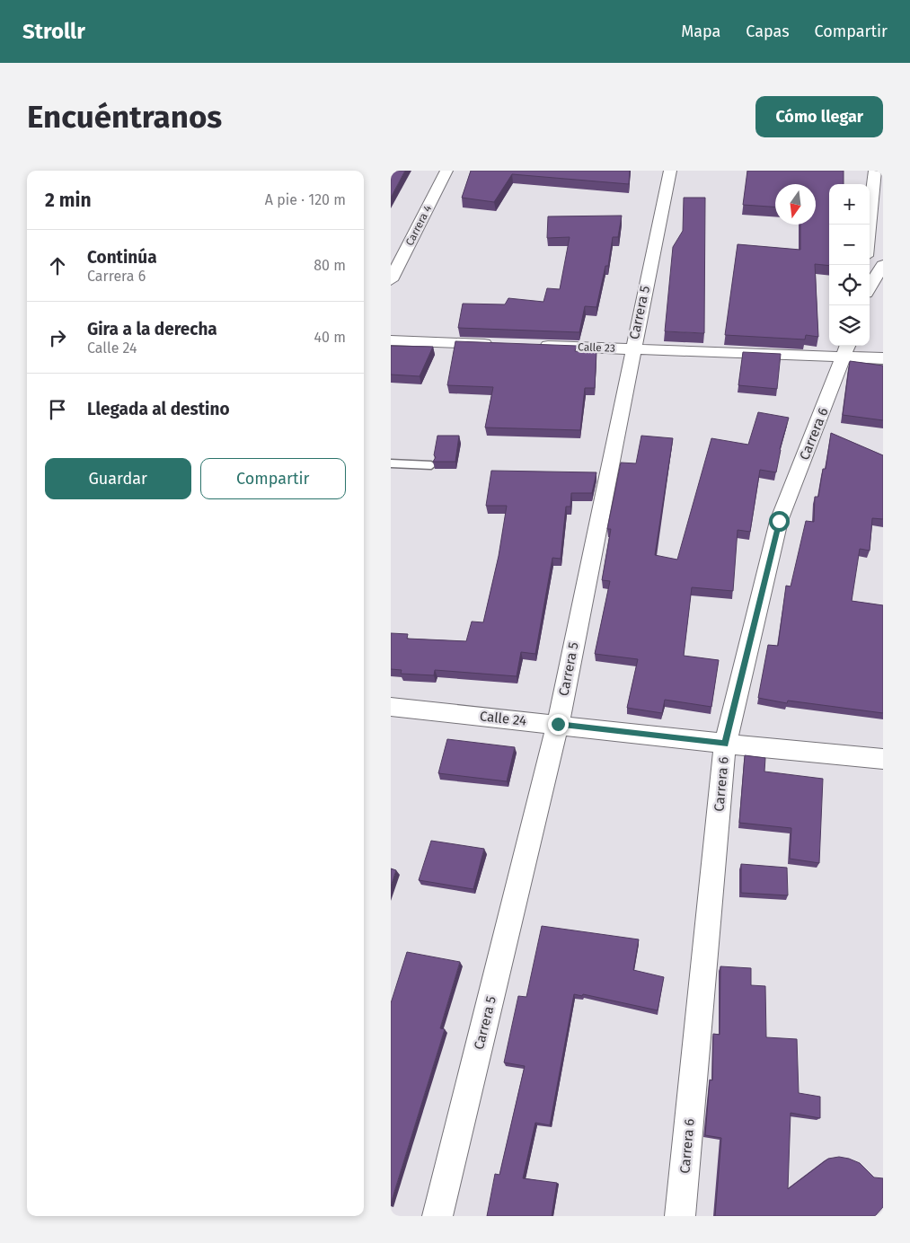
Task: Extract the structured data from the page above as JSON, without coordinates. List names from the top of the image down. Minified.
{"streets":{"street":["Carrera 4","Carrera 5","Calle 23","Carrera 6","Calle 24"]},"crossings":[["Carrera 5","Calle 23"],["Carrera 5","Calle 24"],["Calle 23","Carrera 6"],["Carrera 6","Calle 24"]],"north":"bottom","page":{"header":"Strollr","nav":["Mapa","Capas","Compartir"],"buttons":["Cómo llegar",["Guardar","Compartir"]],"title":"Encuéntranos","heading":["2 min","A pie · 120 m"],"map_buttons":["+","−"],"list":[["Continúa","Carrera 6","80 m"],["Gira a la derecha","Calle 24","40 m"],"Llegada al destino"]}}
